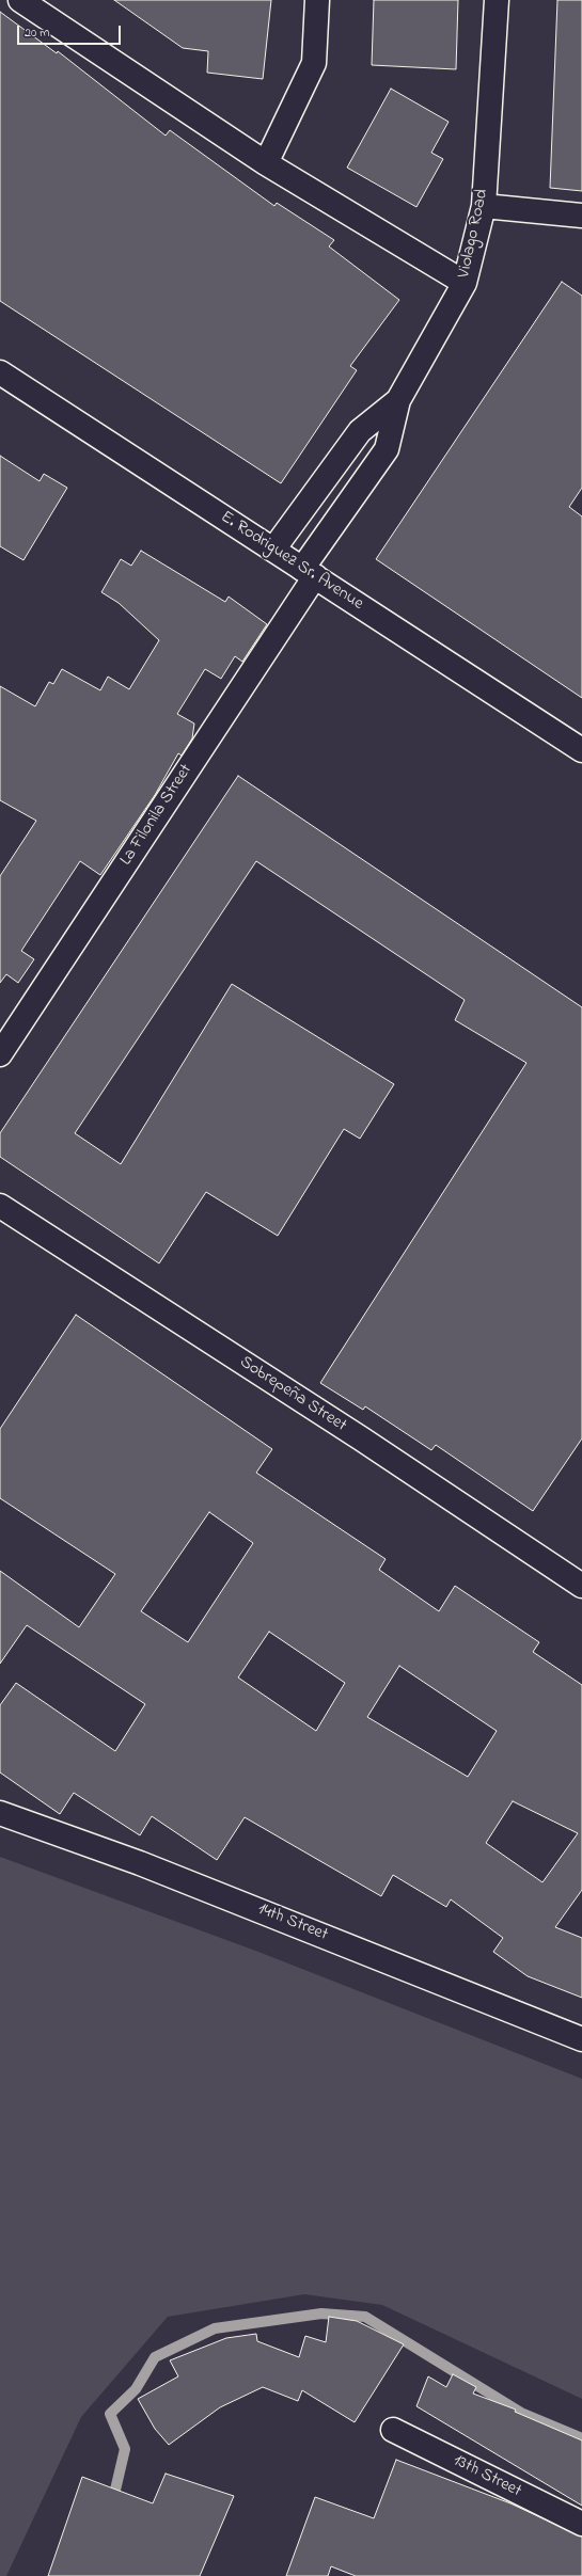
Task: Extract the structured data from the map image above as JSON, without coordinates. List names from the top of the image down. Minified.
{"streets":{"street":["Violago Road","E. Rodriguez Sr. Avenue","La Filonila Street","Sobrepeña Street","14th Street","13th Street"]},"crossings":[["Violago Road","E. Rodriguez Sr. Avenue"],["Violago Road","La Filonila Street"],["E. Rodriguez Sr. Avenue","La Filonila Street"]],"scale_bar":"20 m"}
